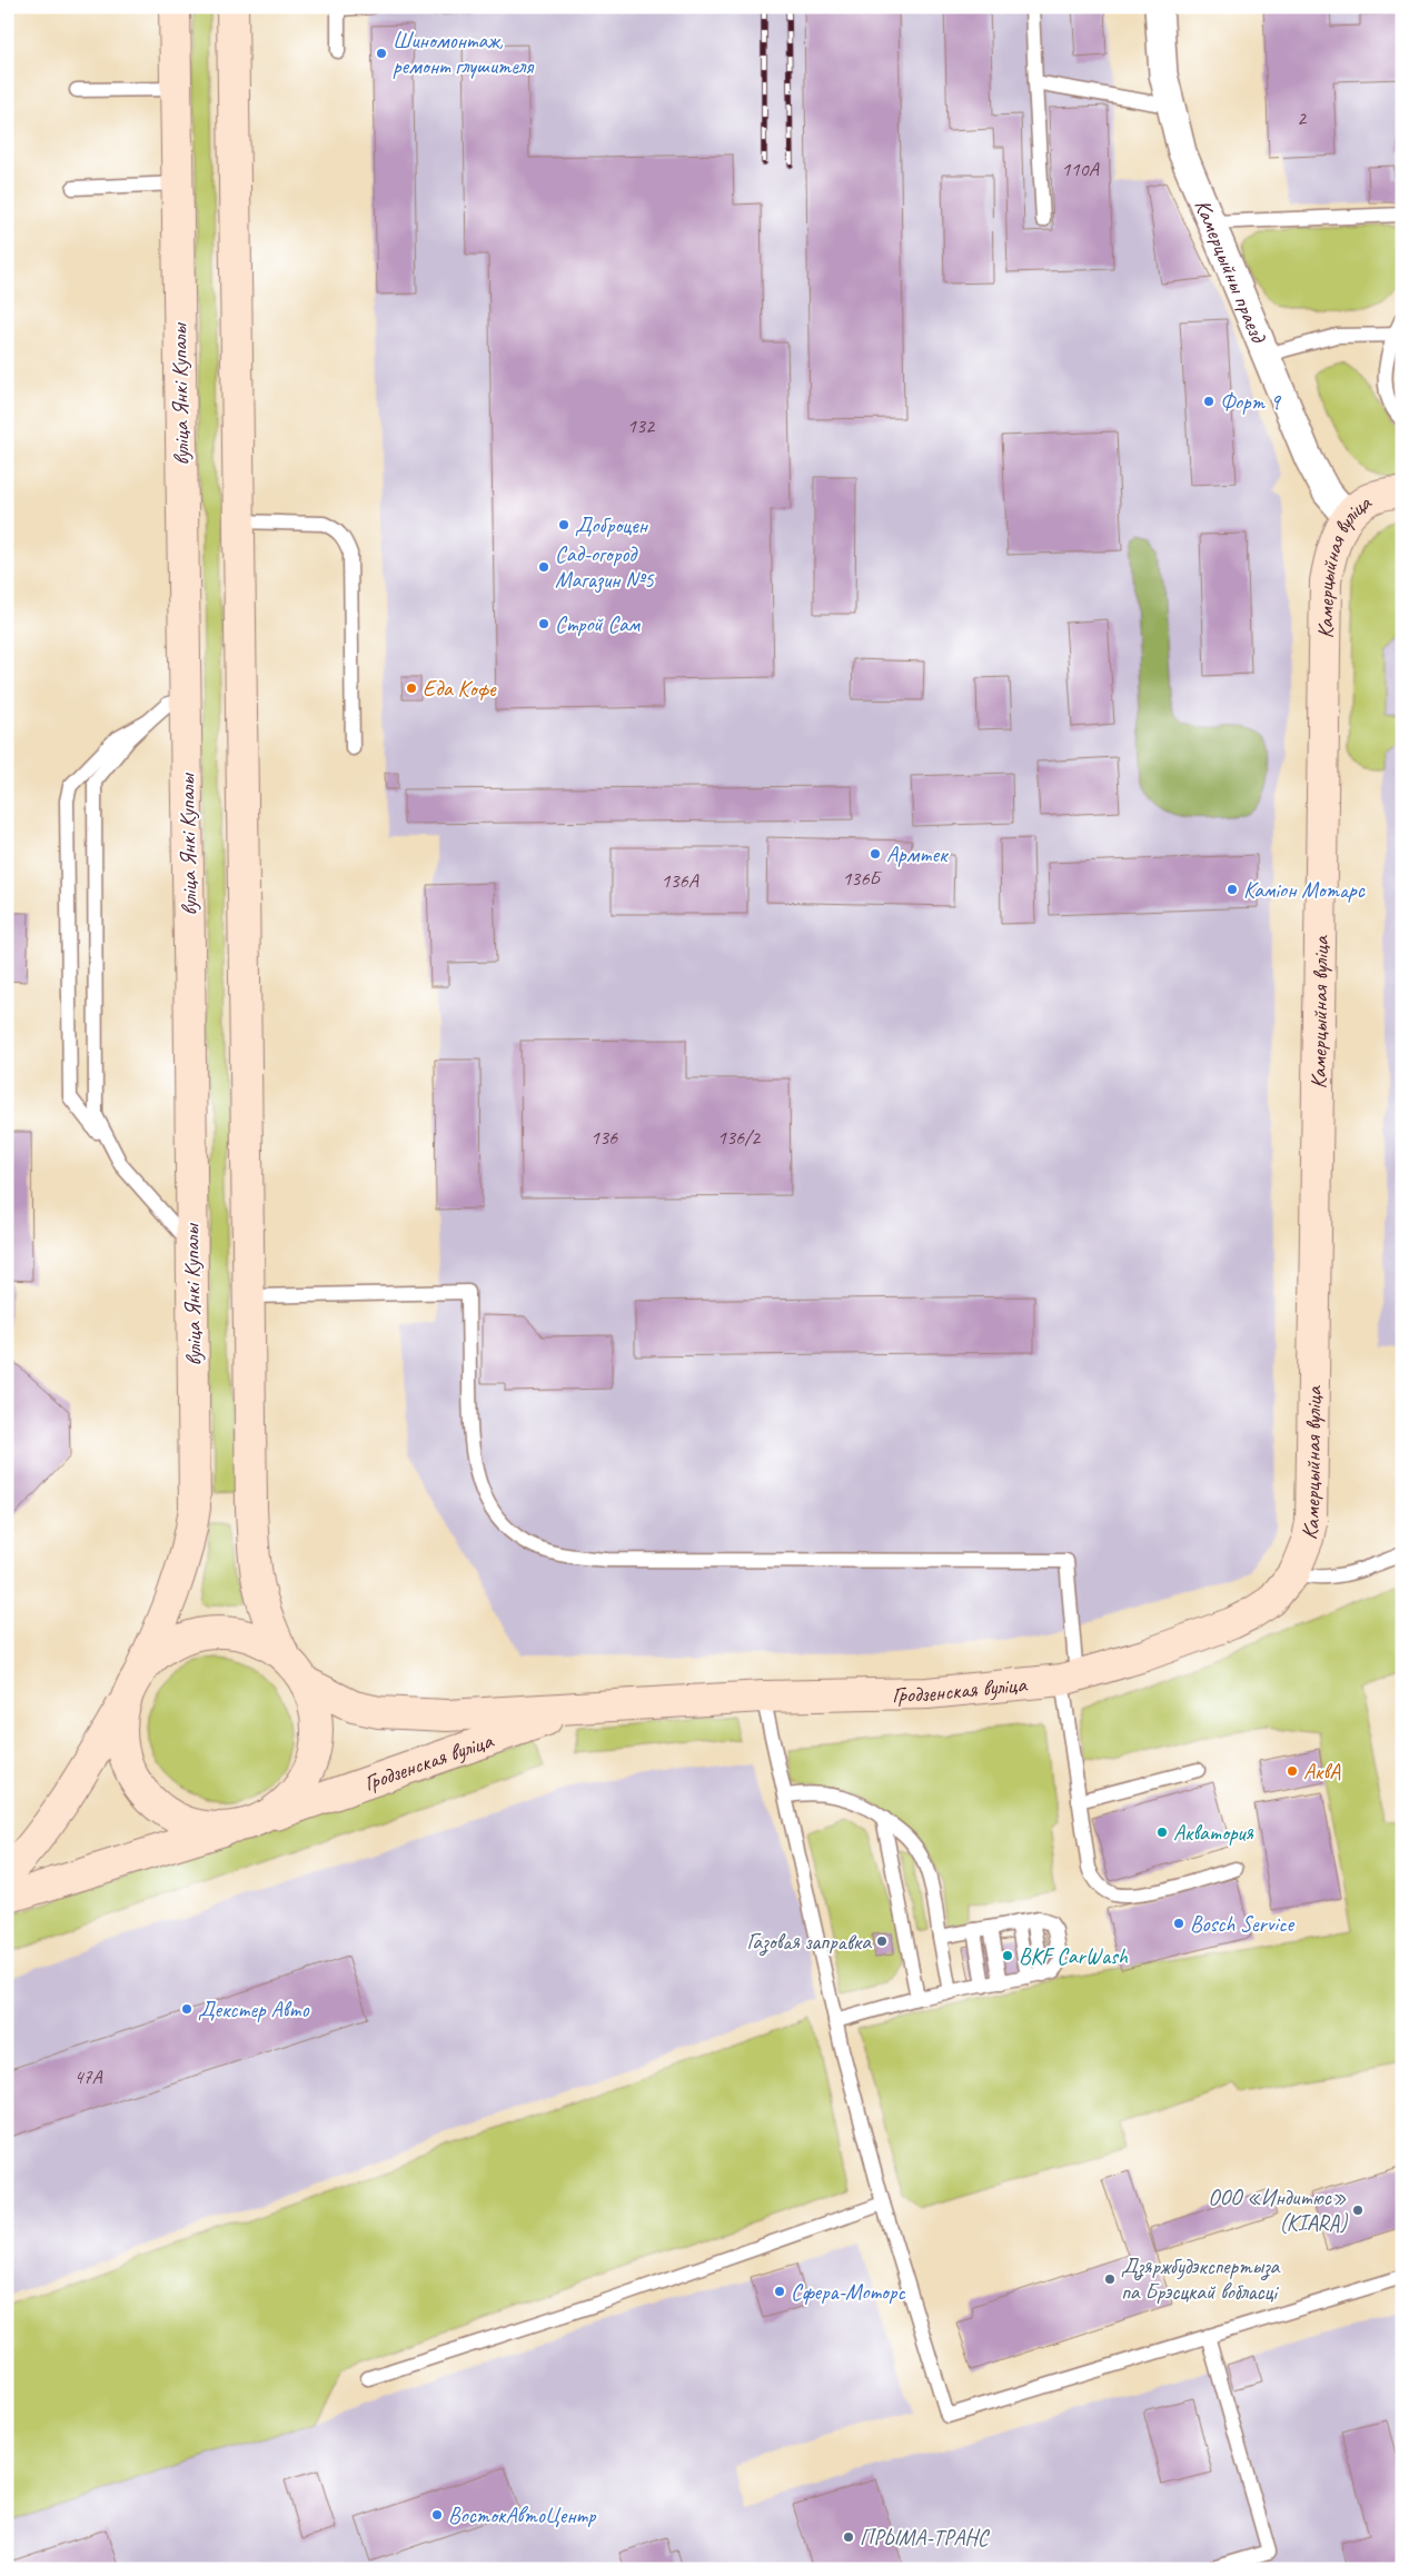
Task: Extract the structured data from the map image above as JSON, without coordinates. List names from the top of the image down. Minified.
{"streets":{"main road":["вуліца Янкі Купалы","Камерцыйная вуліца","Гродзенская вуліца"],"street":["Камерцыйны праезд"]},"crossings":[["Камерцыйны праезд","Камерцыйная вуліца"],["вуліца Янкі Купалы","Гродзенская вуліца"],["Камерцыйная вуліца","Гродзенская вуліца"]],"places":["Шиномонтаж, ремонт глушителя","Форт 9","Доброцен","Сад-огород Магазин №5","Строй Сам","Еда Кофе","Армтек","Каміон Мотарс","АквА","Акватория","Bosch Service","Газовая заправка","BKF CarWash","Декстер Авто","ООО «Индитюс» (KIARA)","Дзяржбудэкспертыза па Брэсцкай вобласці","Сфера-Моторс","ВостокАвтоЦентр","ПРЫМА-ТРАНС"],"house_numbers":["2","110А","132","136Б","136А","136","136/2","47А"]}
